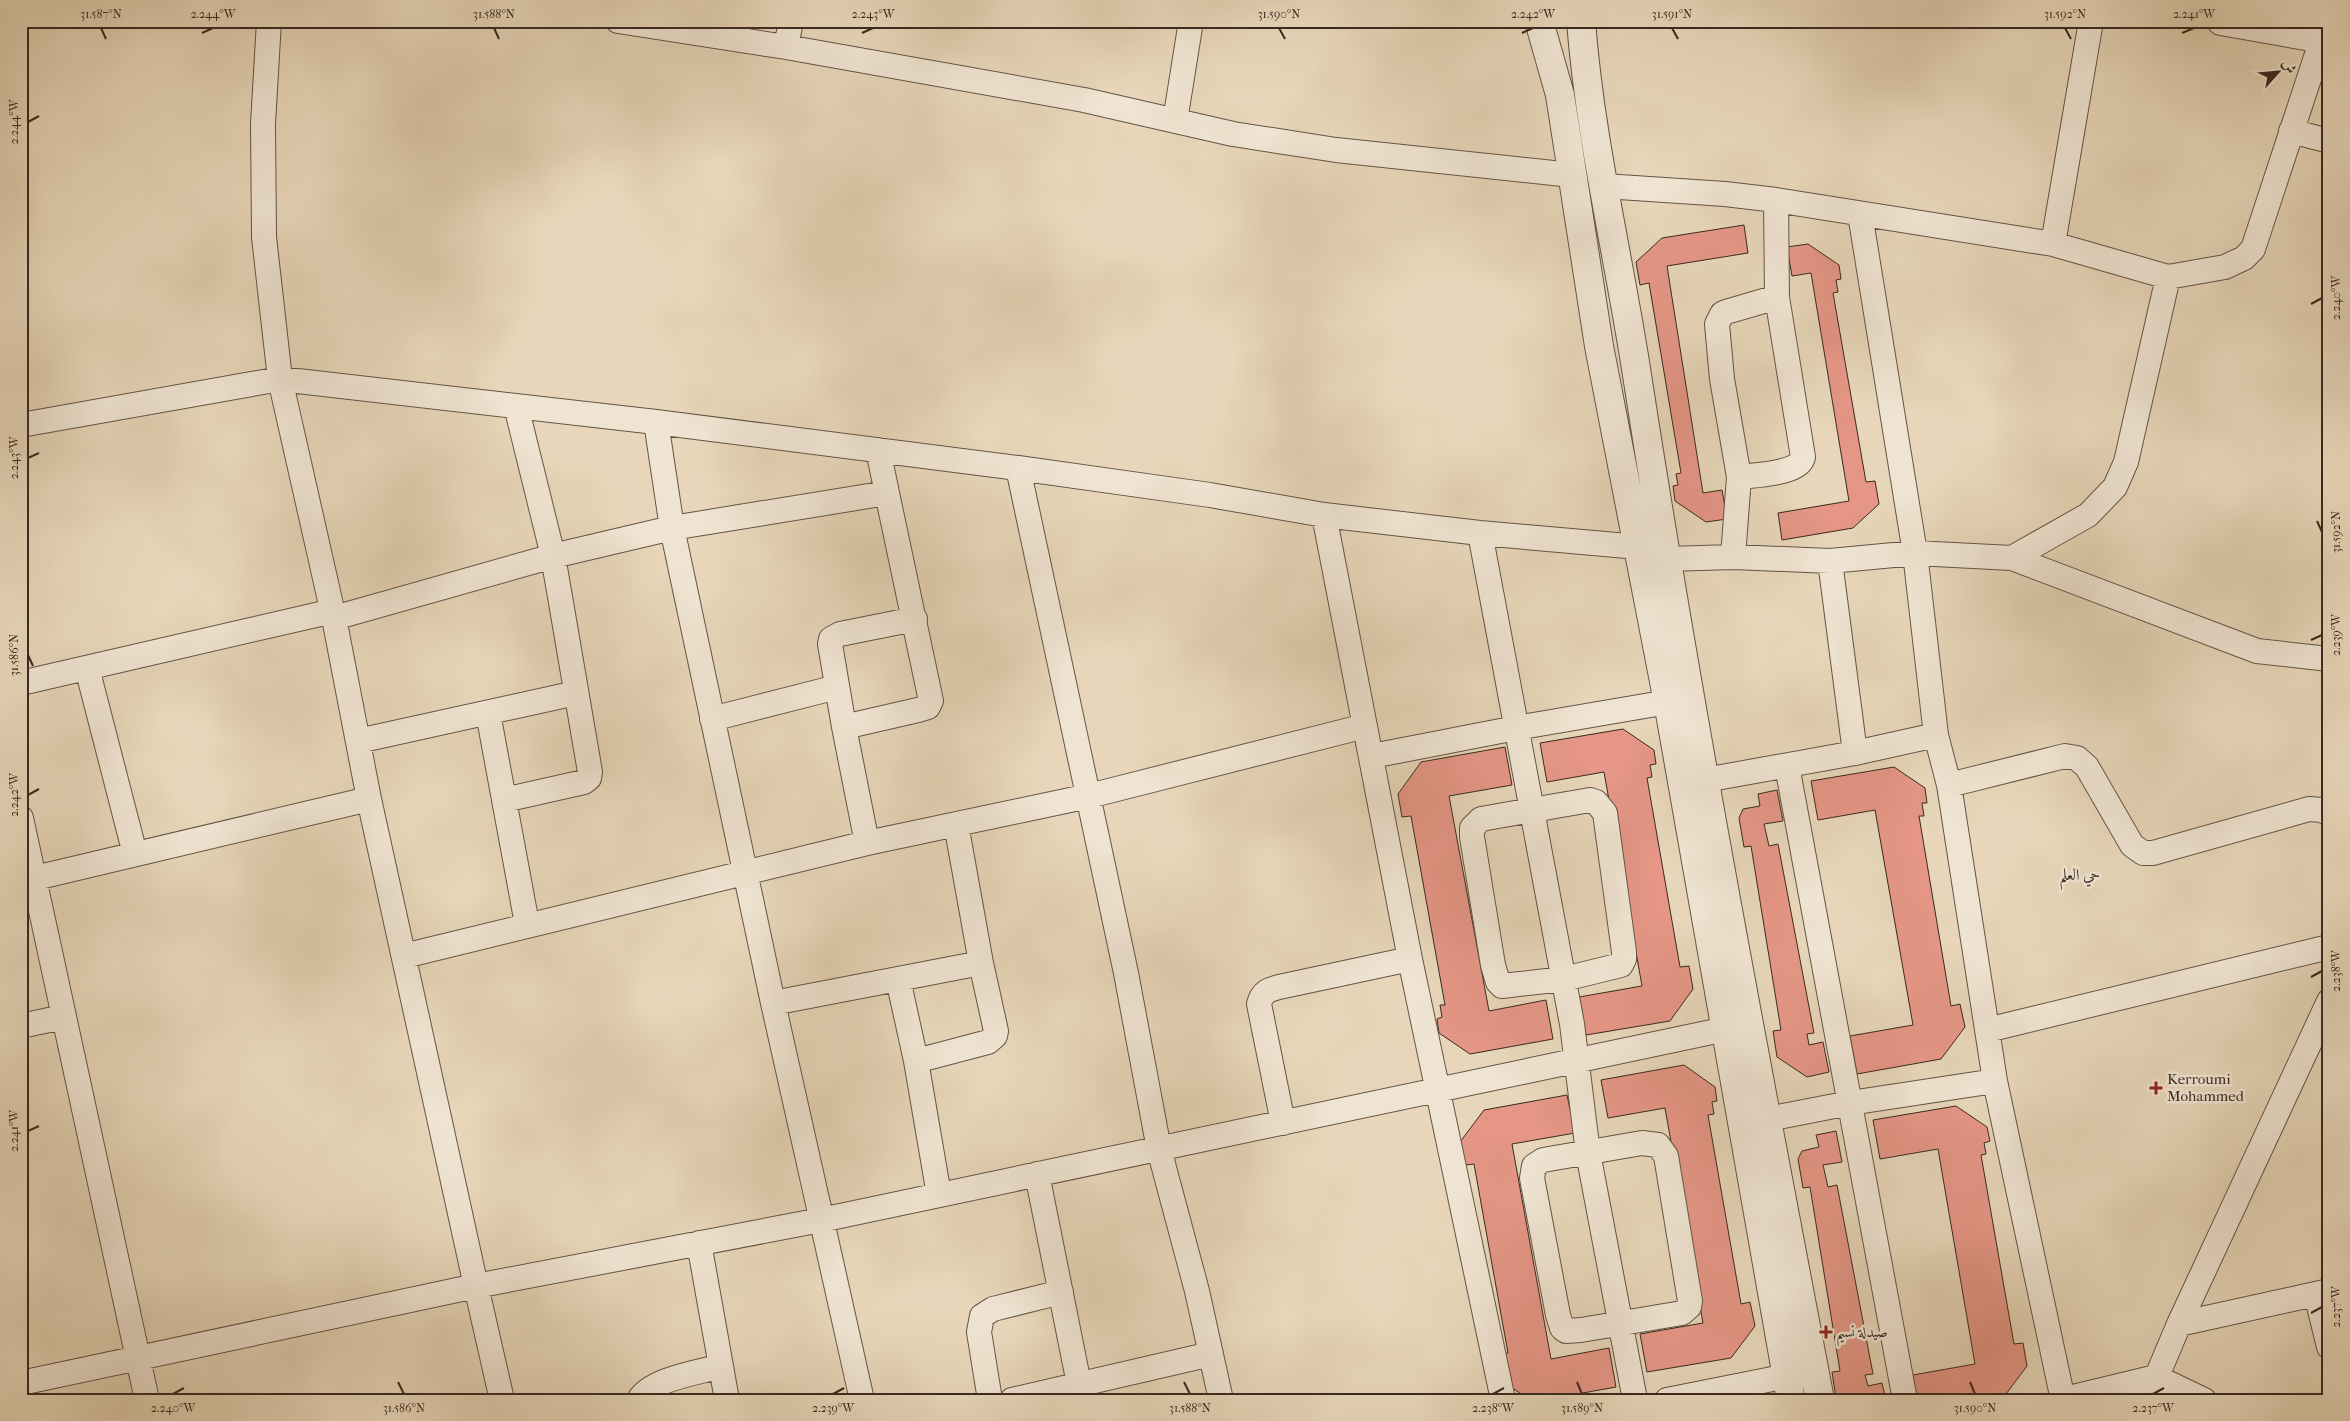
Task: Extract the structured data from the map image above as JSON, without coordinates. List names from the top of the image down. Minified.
{"districts":["حي العلم"],"places":{"health":["Kerroumi Mohammed","صيدلة نسيم"]},"north":"top right","coordinates":["31.587°N","2.244°W","31.588°N","2.243°W","31.590°N","2.242°W","31.591°N","31.592°N","2.241°W","2.240°W","2.239°W","31.586°N","2.238°W","2.237°W","31.589°N"]}
